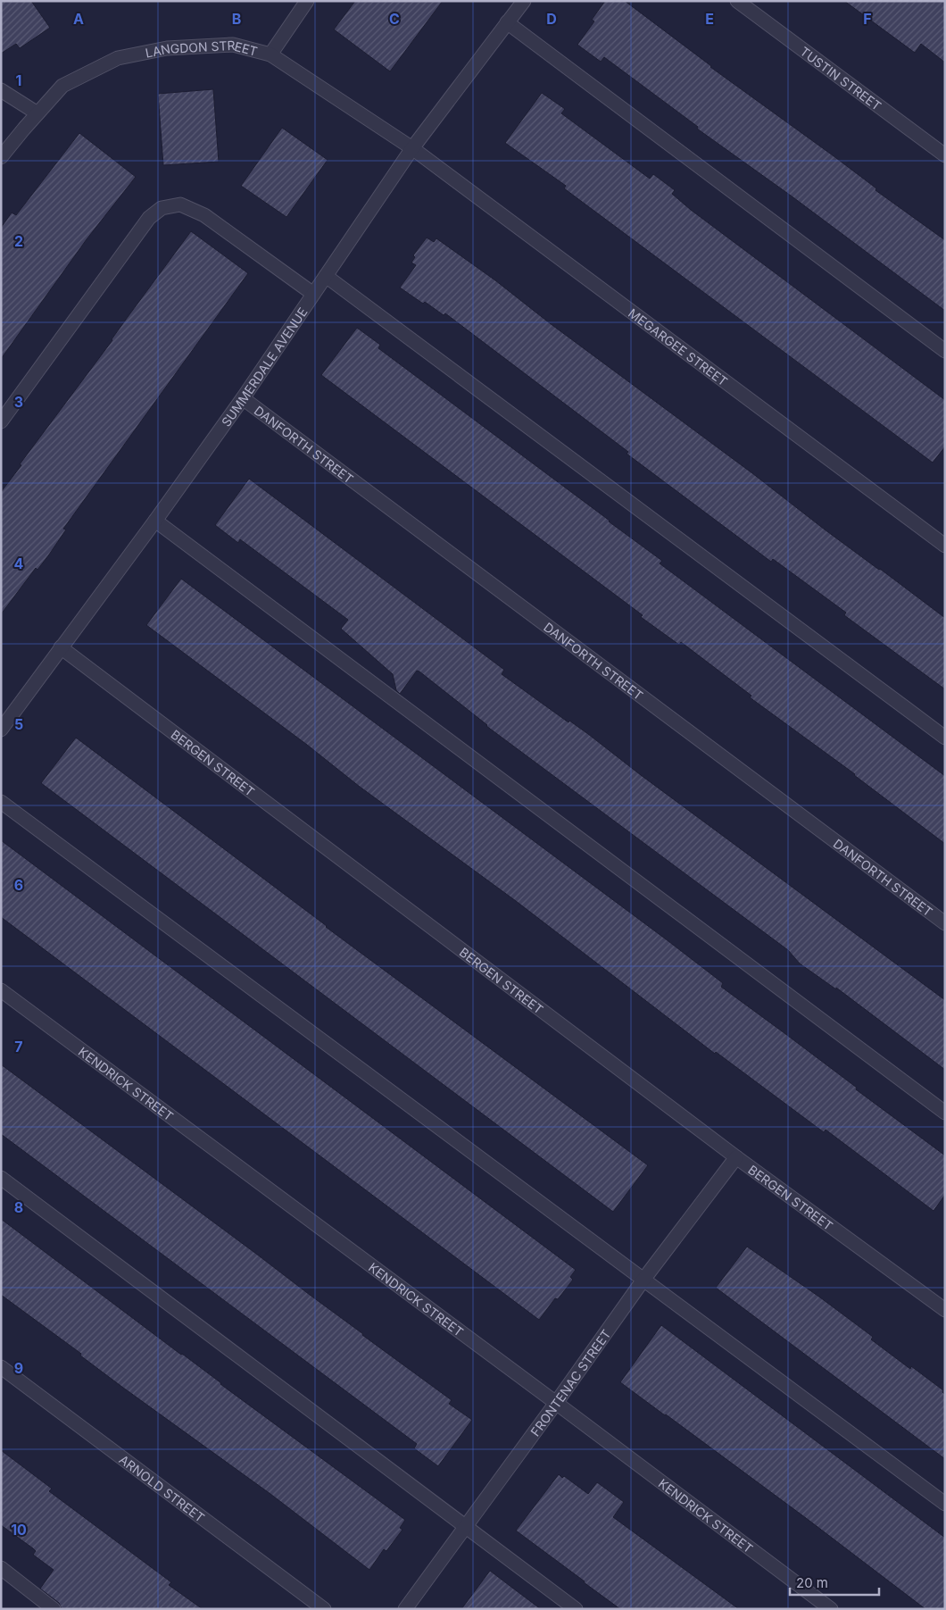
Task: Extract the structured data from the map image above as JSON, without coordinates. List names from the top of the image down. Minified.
{"streets":{"street":["LANGDON STREET","TUSTIN STREET","MEGARGEE STREET","SUMMERDALE AVENUE","DANFORTH STREET","BERGEN STREET","KENDRICK STREET","FRONTENAC STREET","ARNOLD STREET"]},"crossings":[["LANGDON STREET","MEGARGEE STREET"],["LANGDON STREET","SUMMERDALE AVENUE"],["MEGARGEE STREET","SUMMERDALE AVENUE"],["SUMMERDALE AVENUE","DANFORTH STREET"],["SUMMERDALE AVENUE","BERGEN STREET"],["BERGEN STREET","FRONTENAC STREET"],["KENDRICK STREET","FRONTENAC STREET"]],"scale_bar":"20 m","grid":{"columns":["A","B","C","D","E","F"],"rows":["1","2","3","4","5","6","7","8","9","10"]}}
